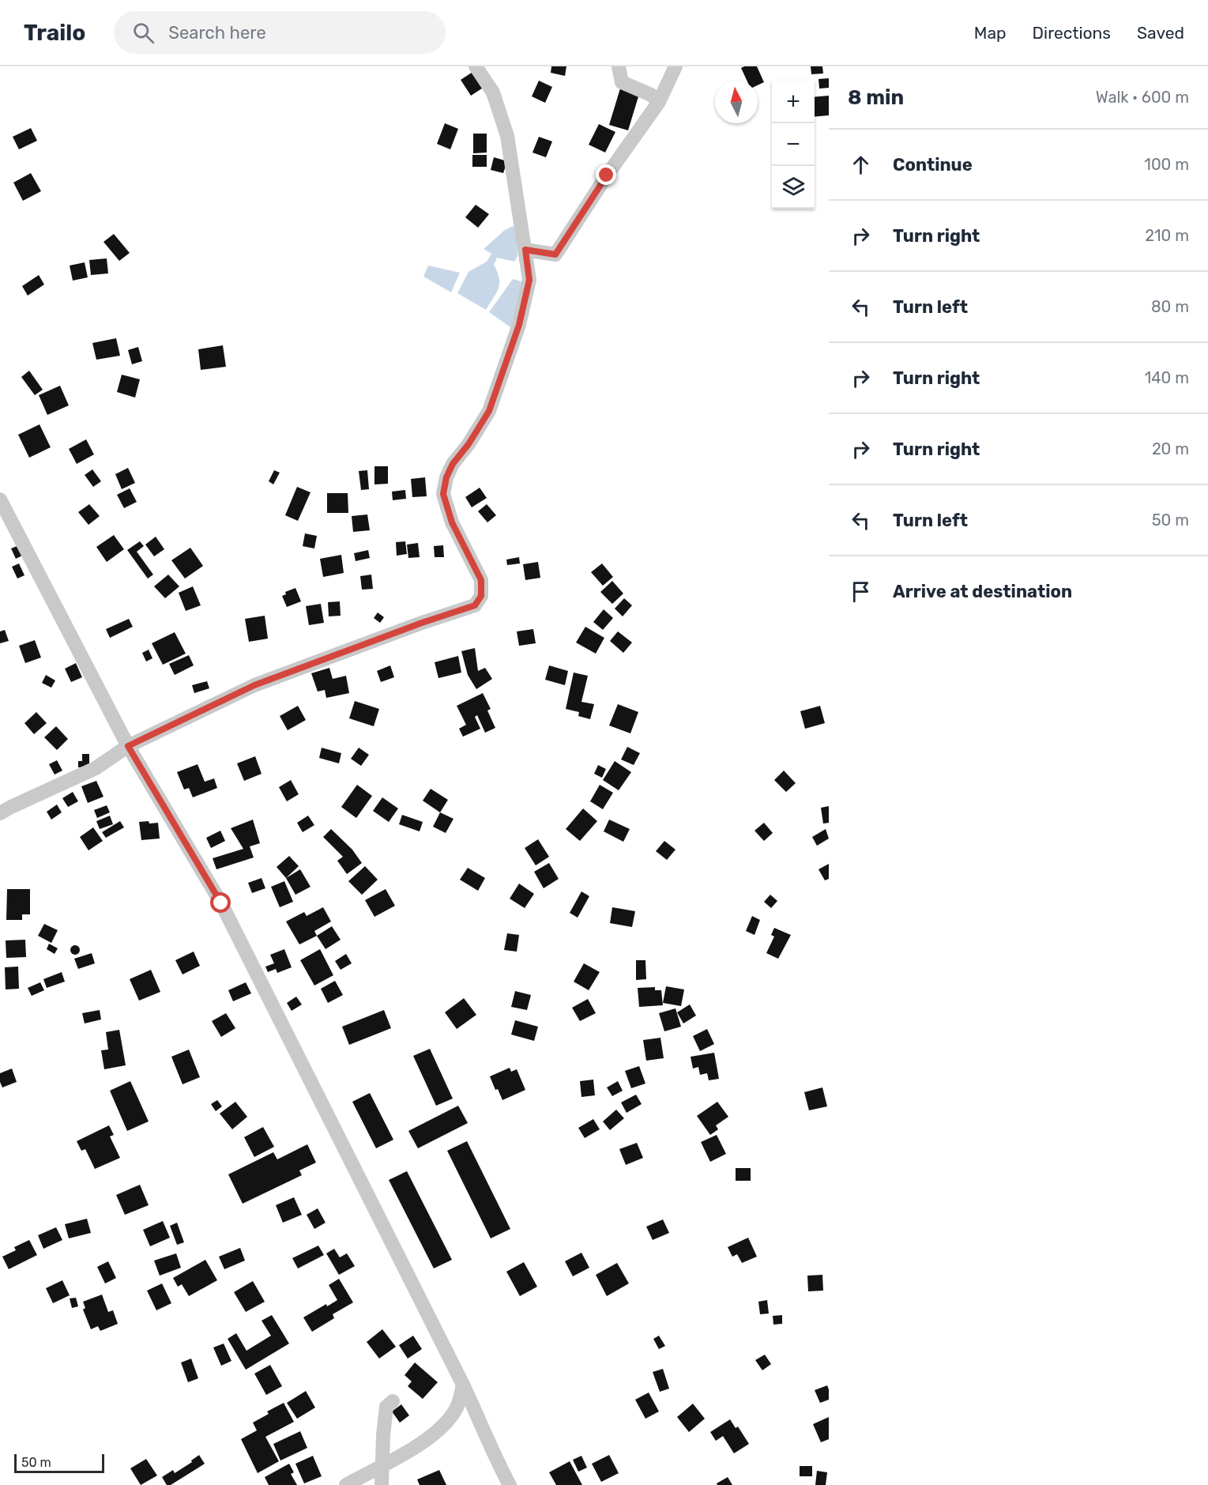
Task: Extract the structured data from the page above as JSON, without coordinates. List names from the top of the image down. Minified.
{"scale_bar":"50 m","north":"top","page":{"header":"Trailo","search":"Search here","nav":["Map","Directions","Saved"],"heading":["8 min","Walk · 600 m"],"map_buttons":["+","−"],"list":[["Continue","100 m"],["Turn right","210 m"],["Turn left","80 m"],["Turn right","140 m"],["Turn right","20 m"],["Turn left","50 m"],"Arrive at destination"],"scale":"50 m"}}
